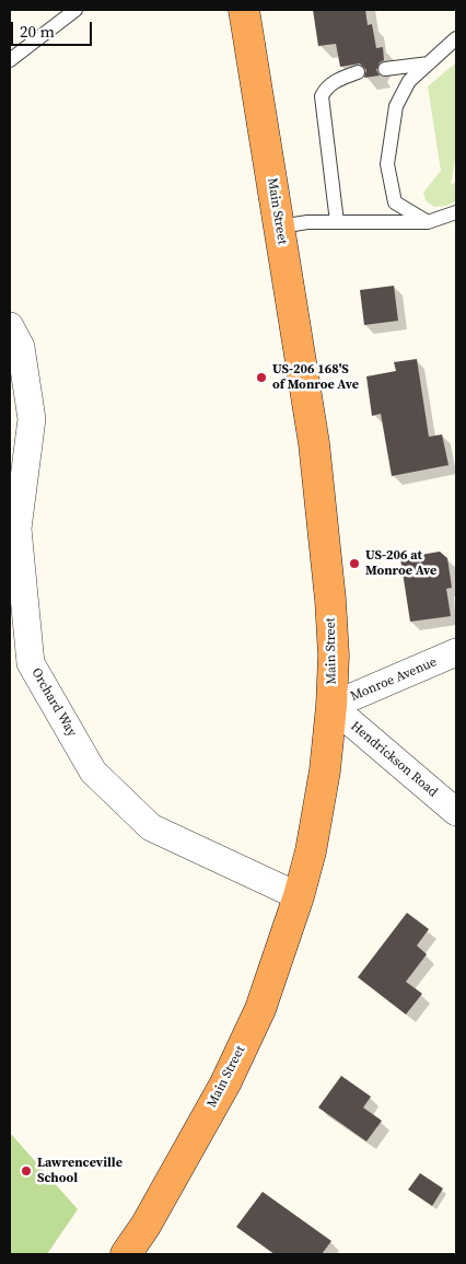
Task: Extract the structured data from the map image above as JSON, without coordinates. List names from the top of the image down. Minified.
{"streets":{"highway":["Main Street"],"street":["Monroe Avenue","Orchard Way","Hendrickson Road"]},"crossings":[["Main Street","Monroe Avenue"],["Main Street","Orchard Way"],["Main Street","Hendrickson Road"],["Monroe Avenue","Hendrickson Road"]],"places":["US-206 168'S of Monroe Ave","US-206 at Monroe Ave","Lawrenceville School"],"scale_bar":"20 m"}
